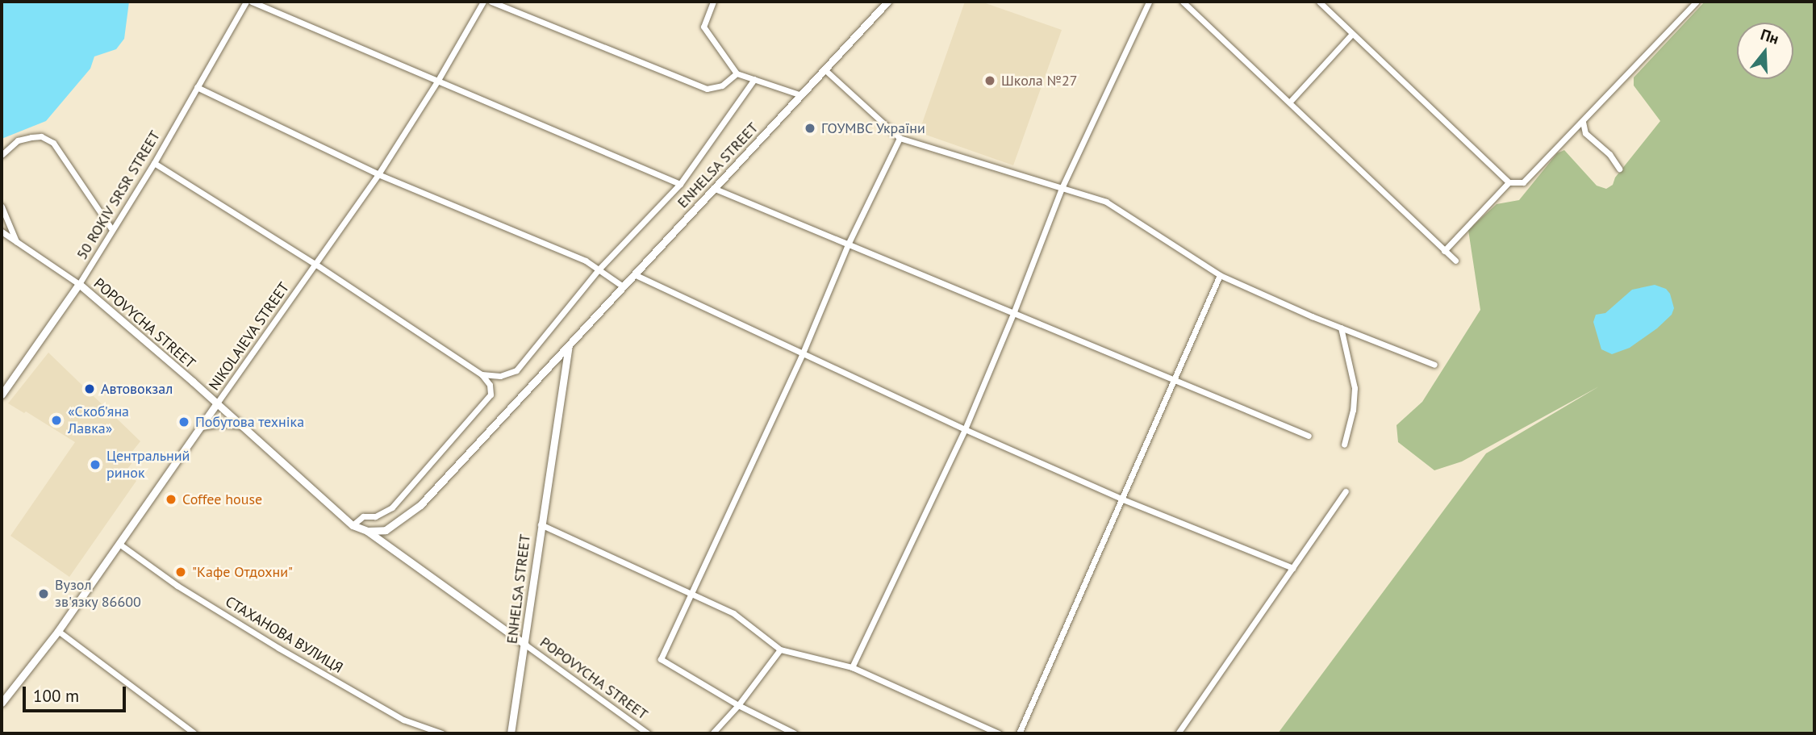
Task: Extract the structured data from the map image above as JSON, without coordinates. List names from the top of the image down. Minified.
{"streets":{"street":["ENHELSA STREET","50 ROKIV SRSR STREET","POPOVYCHA STREET","NIKOLAIEVA STREET","СТАХАНОВА ВУЛИЦЯ"]},"crossings":[["ENHELSA STREET","POPOVYCHA STREET"],["50 ROKIV SRSR STREET","POPOVYCHA STREET"],["POPOVYCHA STREET","NIKOLAIEVA STREET"],["NIKOLAIEVA STREET","СТАХАНОВА ВУЛИЦЯ"]],"places":["Школа №27","ГОУМВС України","Автовокзал","«Скоб'яна Лавка»","Побутова техніка","Центральний ринок","Coffee house","\"Кафе Отдохни\"","Вузол зв'язку 86600"],"scale_bar":"100 m","north":"top"}
